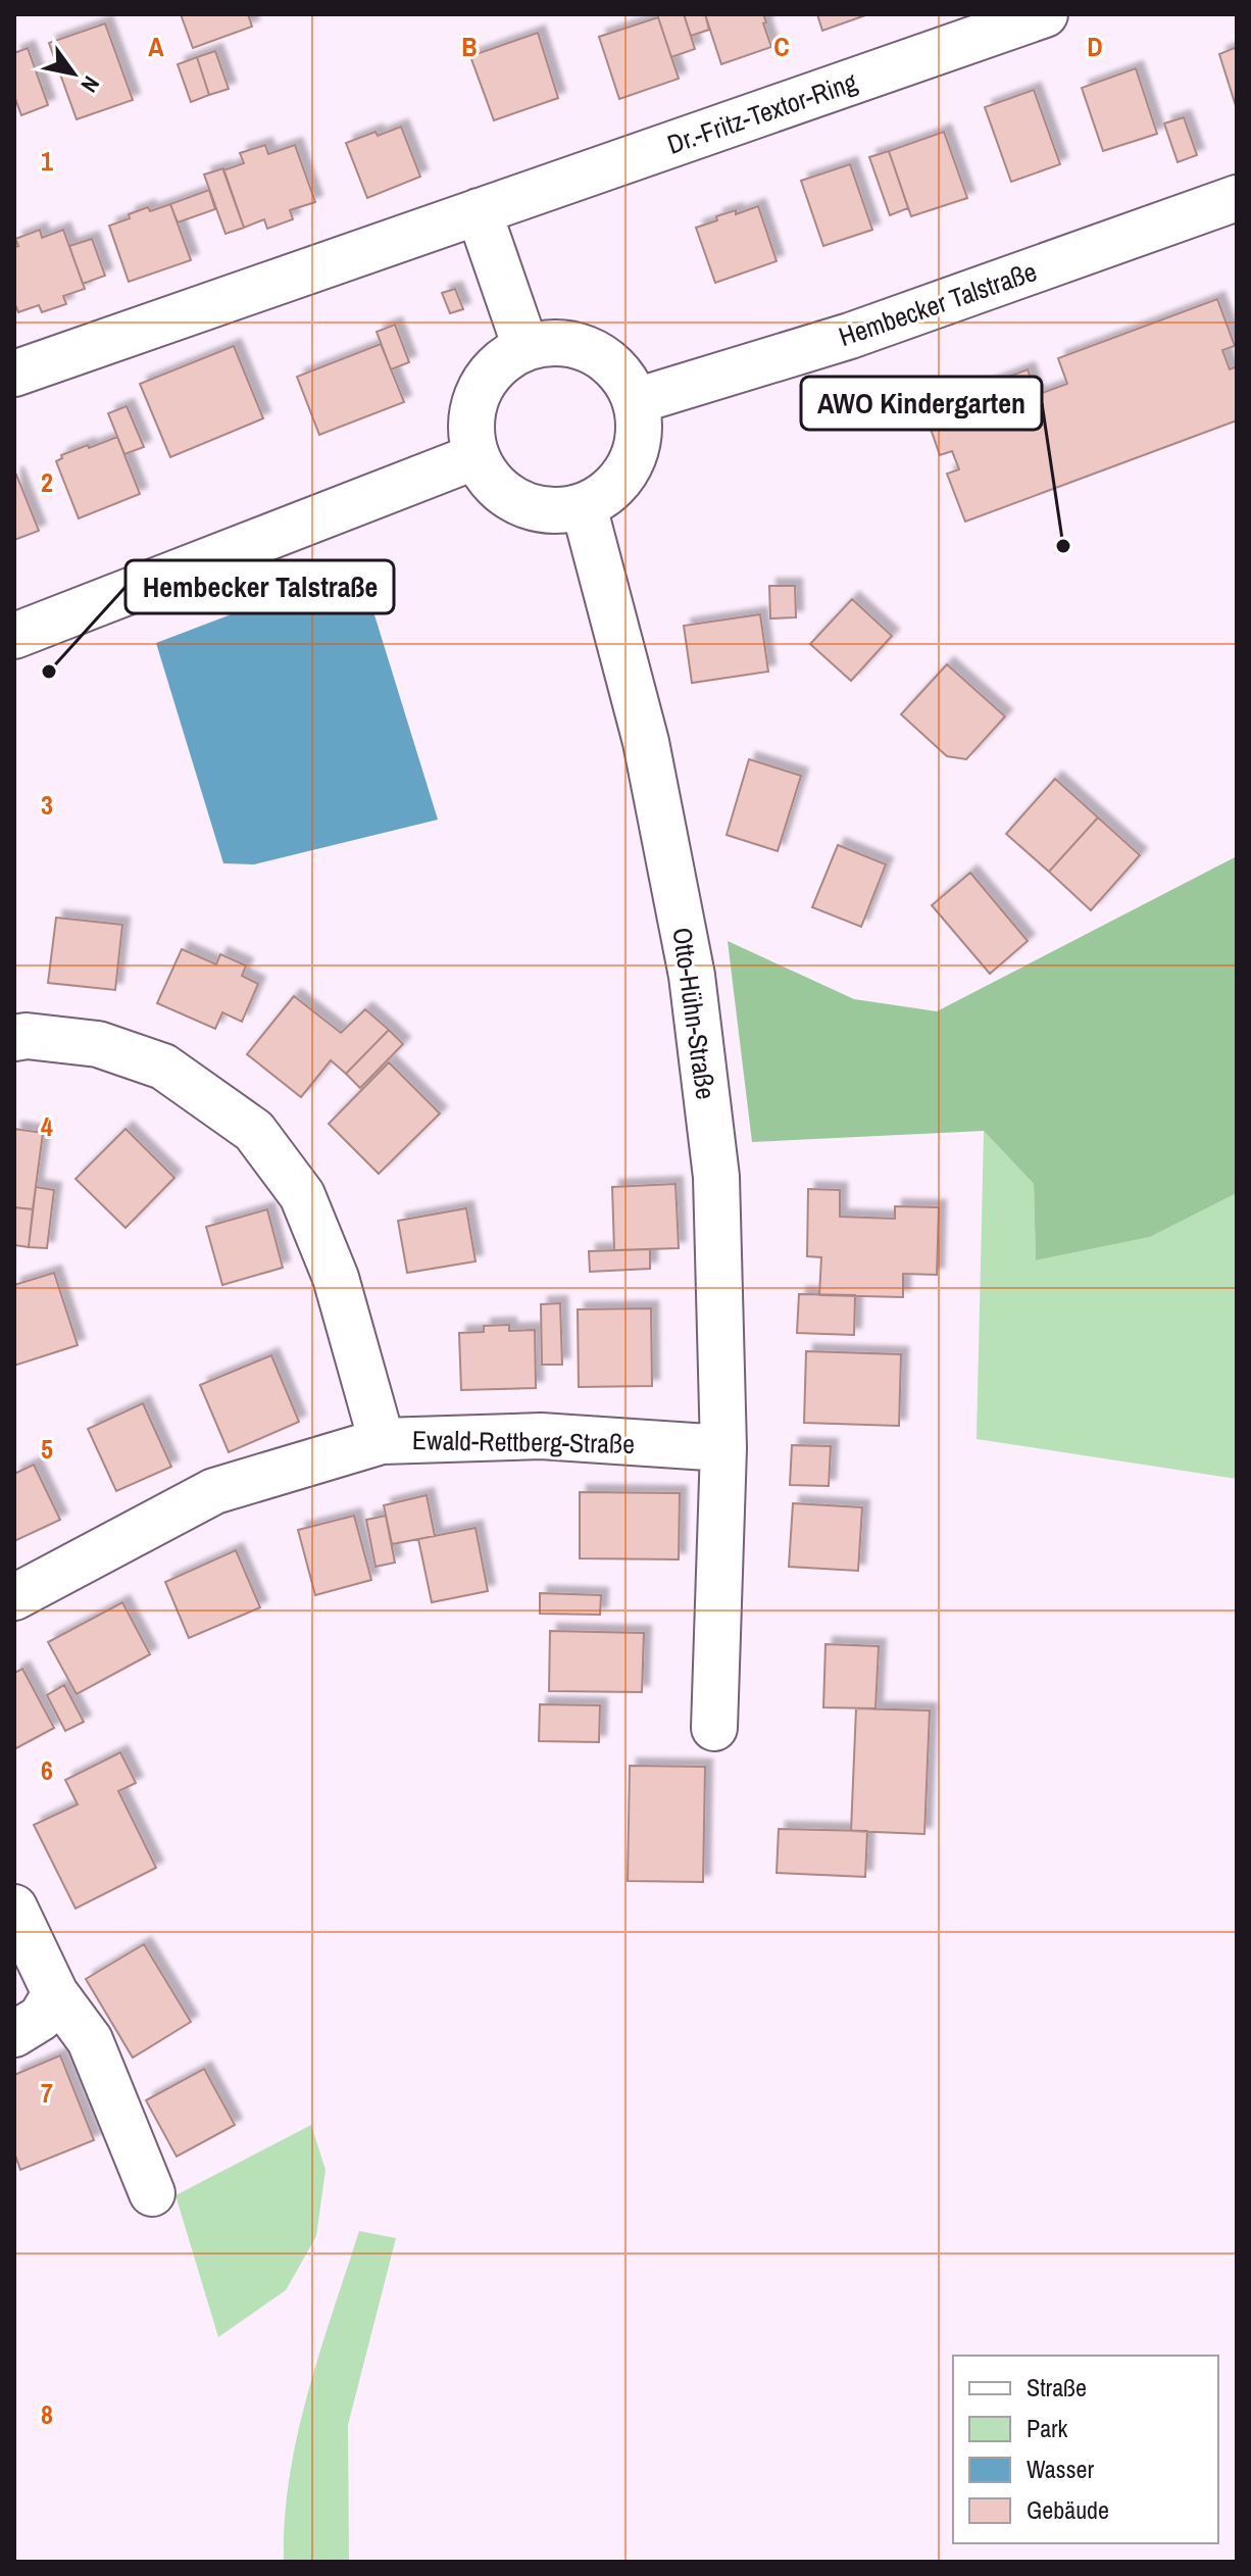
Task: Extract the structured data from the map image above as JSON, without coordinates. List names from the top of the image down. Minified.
{"streets":{"street":["Dr.-Fritz-Textor-Ring","Hembecker Talstraße","Otto-Hühn-Straße","Ewald-Rettberg-Straße"]},"crossings":[["Hembecker Talstraße","Otto-Hühn-Straße"],["Otto-Hühn-Straße","Ewald-Rettberg-Straße"]],"places":["AWO Kindergarten","Hembecker Talstraße"],"legend":["Straße","Park","Wasser","Gebäude"],"north":"bottom right","grid":{"columns":["A","B","C","D"],"rows":["1","2","3","4","5","6","7","8"]}}
